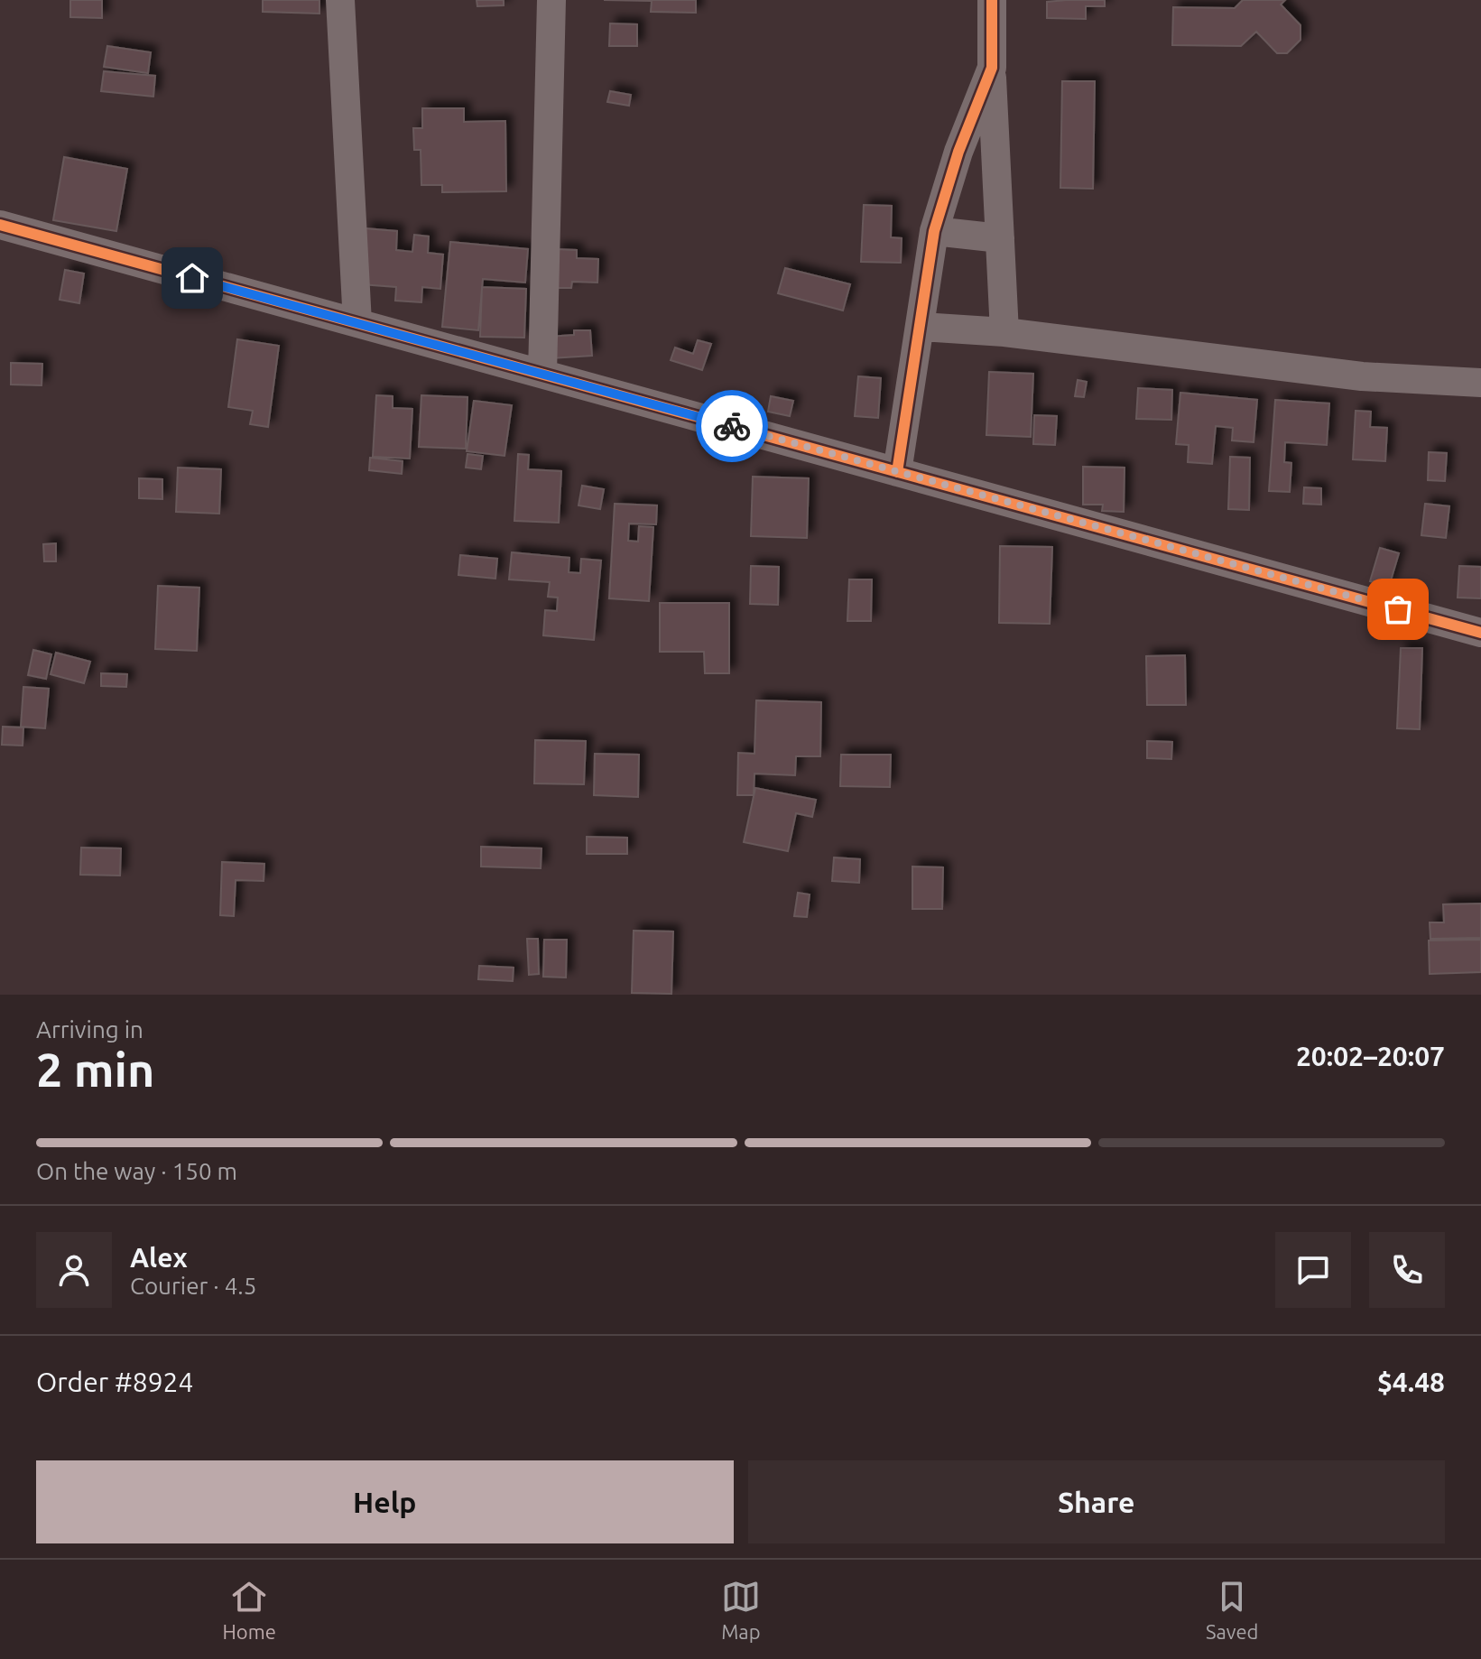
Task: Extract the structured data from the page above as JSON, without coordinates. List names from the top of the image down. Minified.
{"page":{"heading":["2 min","Arriving in","20:02–20:07"],"panel":["Alex","Courier · 4.5","Order #8924","$4.48"],"bar":"On the way · 150 m","buttons":["Help","Share"],"tabs":["Home","Map","Saved"]}}
